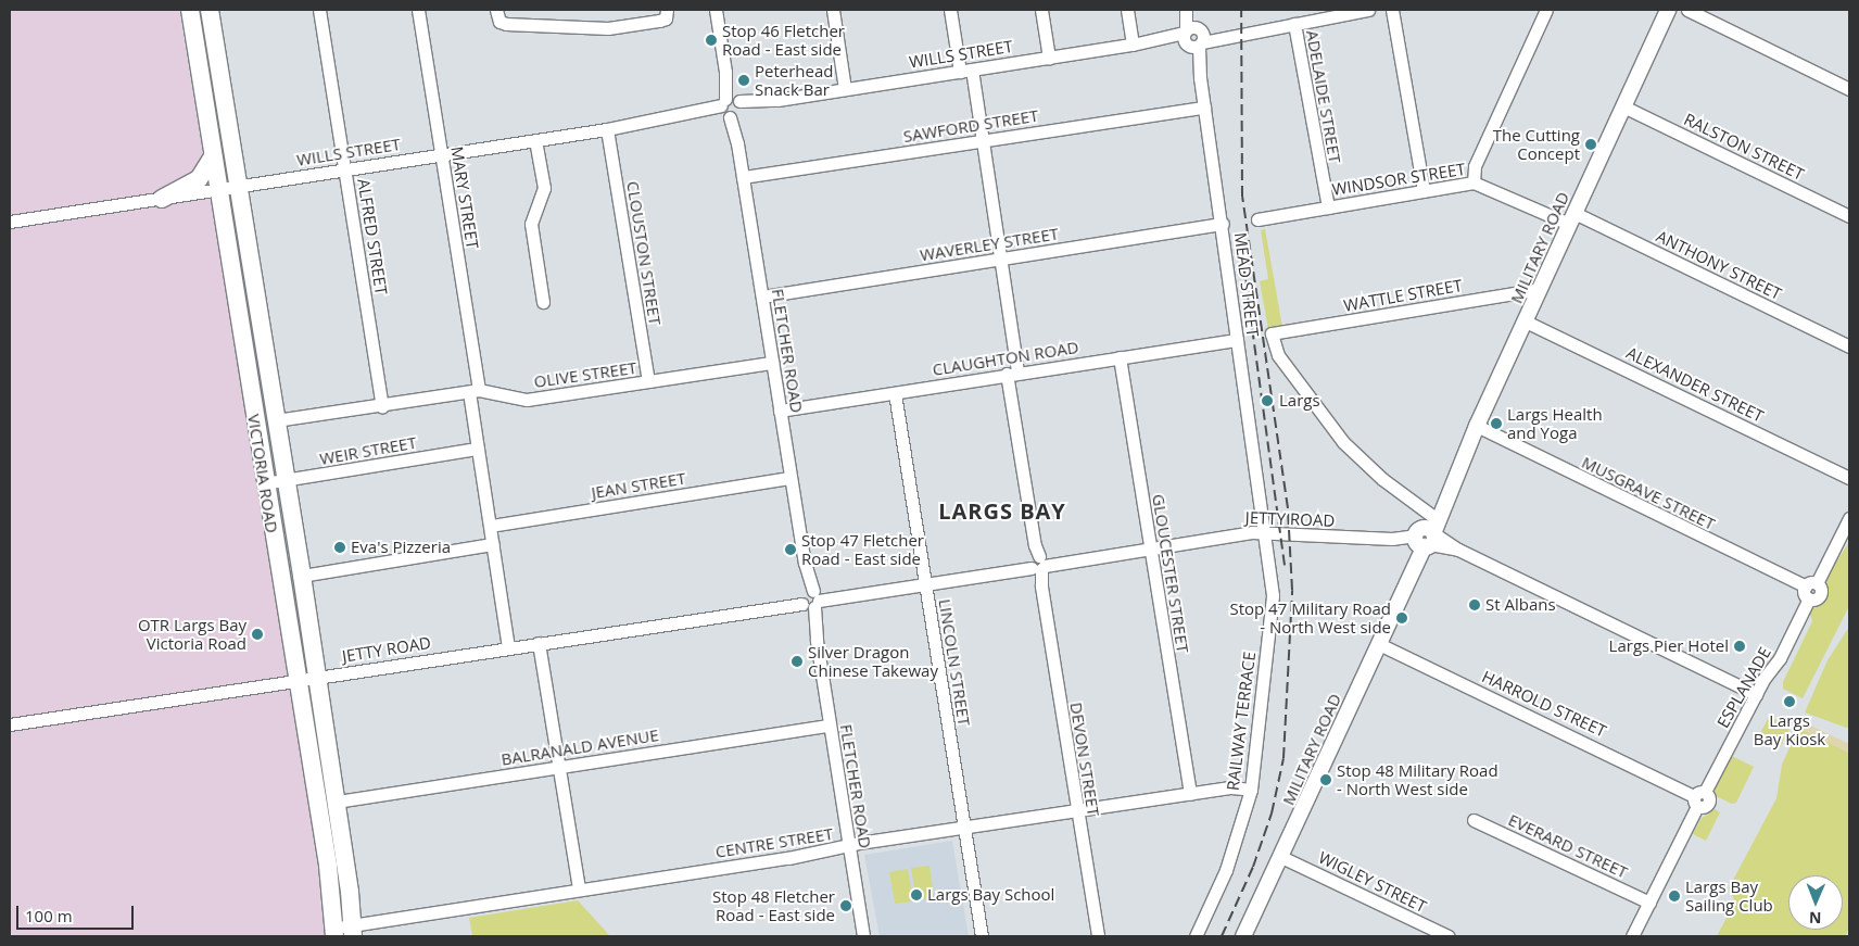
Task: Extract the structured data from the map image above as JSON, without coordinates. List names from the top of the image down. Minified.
{"streets":{"highway":["VICTORIA ROAD"],"main road":["MILITARY ROAD"],"street":["WILLS STREET","ADELAIDE STREET","SAWFORD STREET","RALSTON STREET","WINDSOR STREET","MARY STREET","ALFRED STREET","WAVERLEY STREET","CLOUSTON STREET","ANTHONY STREET","MEAD STREET","WATTLE STREET","FLETCHER ROAD","CLAUGHTON ROAD","OLIVE STREET","ALEXANDER STREET","WEIR STREET","JEAN STREET","MUSGRAVE STREET","JETTY ROAD","GLOUCESTER STREET","LINCOLN STREET","ESPLANADE","HARROLD STREET","RAILWAY TERRACE","BALRANALD AVENUE","DEVON STREET","CENTRE STREET","EVERARD STREET","WIGLEY STREET"]},"crossings":[["WILLS STREET","ADELAIDE STREET"],["WILLS STREET","MARY STREET"],["WILLS STREET","ALFRED STREET"],["WILLS STREET","CLOUSTON STREET"],["WILLS STREET","MEAD STREET"],["WILLS STREET","FLETCHER ROAD"],["WILLS STREET","VICTORIA ROAD"],["WILLS STREET","DEVON STREET"],["ADELAIDE STREET","WINDSOR STREET"],["SAWFORD STREET","MEAD STREET"],["SAWFORD STREET","FLETCHER ROAD"],["SAWFORD STREET","DEVON STREET"],["RALSTON STREET","MILITARY ROAD"],["WINDSOR STREET","MILITARY ROAD"],["WINDSOR STREET","ANTHONY STREET"],["MARY STREET","OLIVE STREET"],["MARY STREET","WEIR STREET"],["MARY STREET","JEAN STREET"],["MARY STREET","JETTY ROAD"],["ALFRED STREET","OLIVE STREET"],["WAVERLEY STREET","MEAD STREET"],["WAVERLEY STREET","FLETCHER ROAD"],["WAVERLEY STREET","DEVON STREET"],["MILITARY ROAD","ANTHONY STREET"],["MILITARY ROAD","WATTLE STREET"],["MILITARY ROAD","ALEXANDER STREET"],["MILITARY ROAD","MUSGRAVE STREET"],["MILITARY ROAD","JETTY ROAD"],["MILITARY ROAD","HARROLD STREET"],["MILITARY ROAD","WIGLEY STREET"],["CLOUSTON STREET","OLIVE STREET"],["MEAD STREET","CLAUGHTON ROAD"],["MEAD STREET","JETTY ROAD"],["MEAD STREET","RAILWAY TERRACE"],["WATTLE STREET","JETTY ROAD"],["FLETCHER ROAD","CLAUGHTON ROAD"],["FLETCHER ROAD","OLIVE STREET"],["FLETCHER ROAD","JEAN STREET"],["FLETCHER ROAD","JETTY ROAD"],["FLETCHER ROAD","BALRANALD AVENUE"],["FLETCHER ROAD","CENTRE STREET"],["CLAUGHTON ROAD","GLOUCESTER STREET"],["CLAUGHTON ROAD","LINCOLN STREET"],["CLAUGHTON ROAD","DEVON STREET"],["OLIVE STREET","VICTORIA ROAD"],["WEIR STREET","VICTORIA ROAD"],["VICTORIA ROAD","JETTY ROAD"],["VICTORIA ROAD","BALRANALD AVENUE"],["VICTORIA ROAD","CENTRE STREET"],["MUSGRAVE STREET","ESPLANADE"],["JETTY ROAD","GLOUCESTER STREET"],["JETTY ROAD","LINCOLN STREET"],["JETTY ROAD","ESPLANADE"],["JETTY ROAD","RAILWAY TERRACE"],["JETTY ROAD","DEVON STREET"],["GLOUCESTER STREET","CENTRE STREET"],["LINCOLN STREET","CENTRE STREET"],["ESPLANADE","HARROLD STREET"],["ESPLANADE","EVERARD STREET"],["RAILWAY TERRACE","CENTRE STREET"],["DEVON STREET","CENTRE STREET"]],"districts":["LARGS BAY"],"places":["Stop 46 Fletcher Road - East side","Peterhead Snack Bar","The Cutting Concept","Largs","Largs Health and Yoga","Eva's Pizzeria","Stop 47 Fletcher Road - East side","St Albans","Stop 47 Military Road - North West side","OTR Largs Bay Victoria Road","Largs Pier Hotel","Silver Dragon Chinese Takeway","Largs Bay Kiosk","Stop 48 Military Road - North West side","Largs Bay School","Largs Bay Sailing Club","Stop 48 Fletcher Road - East side"],"scale_bar":"100 m","north":"bottom"}
